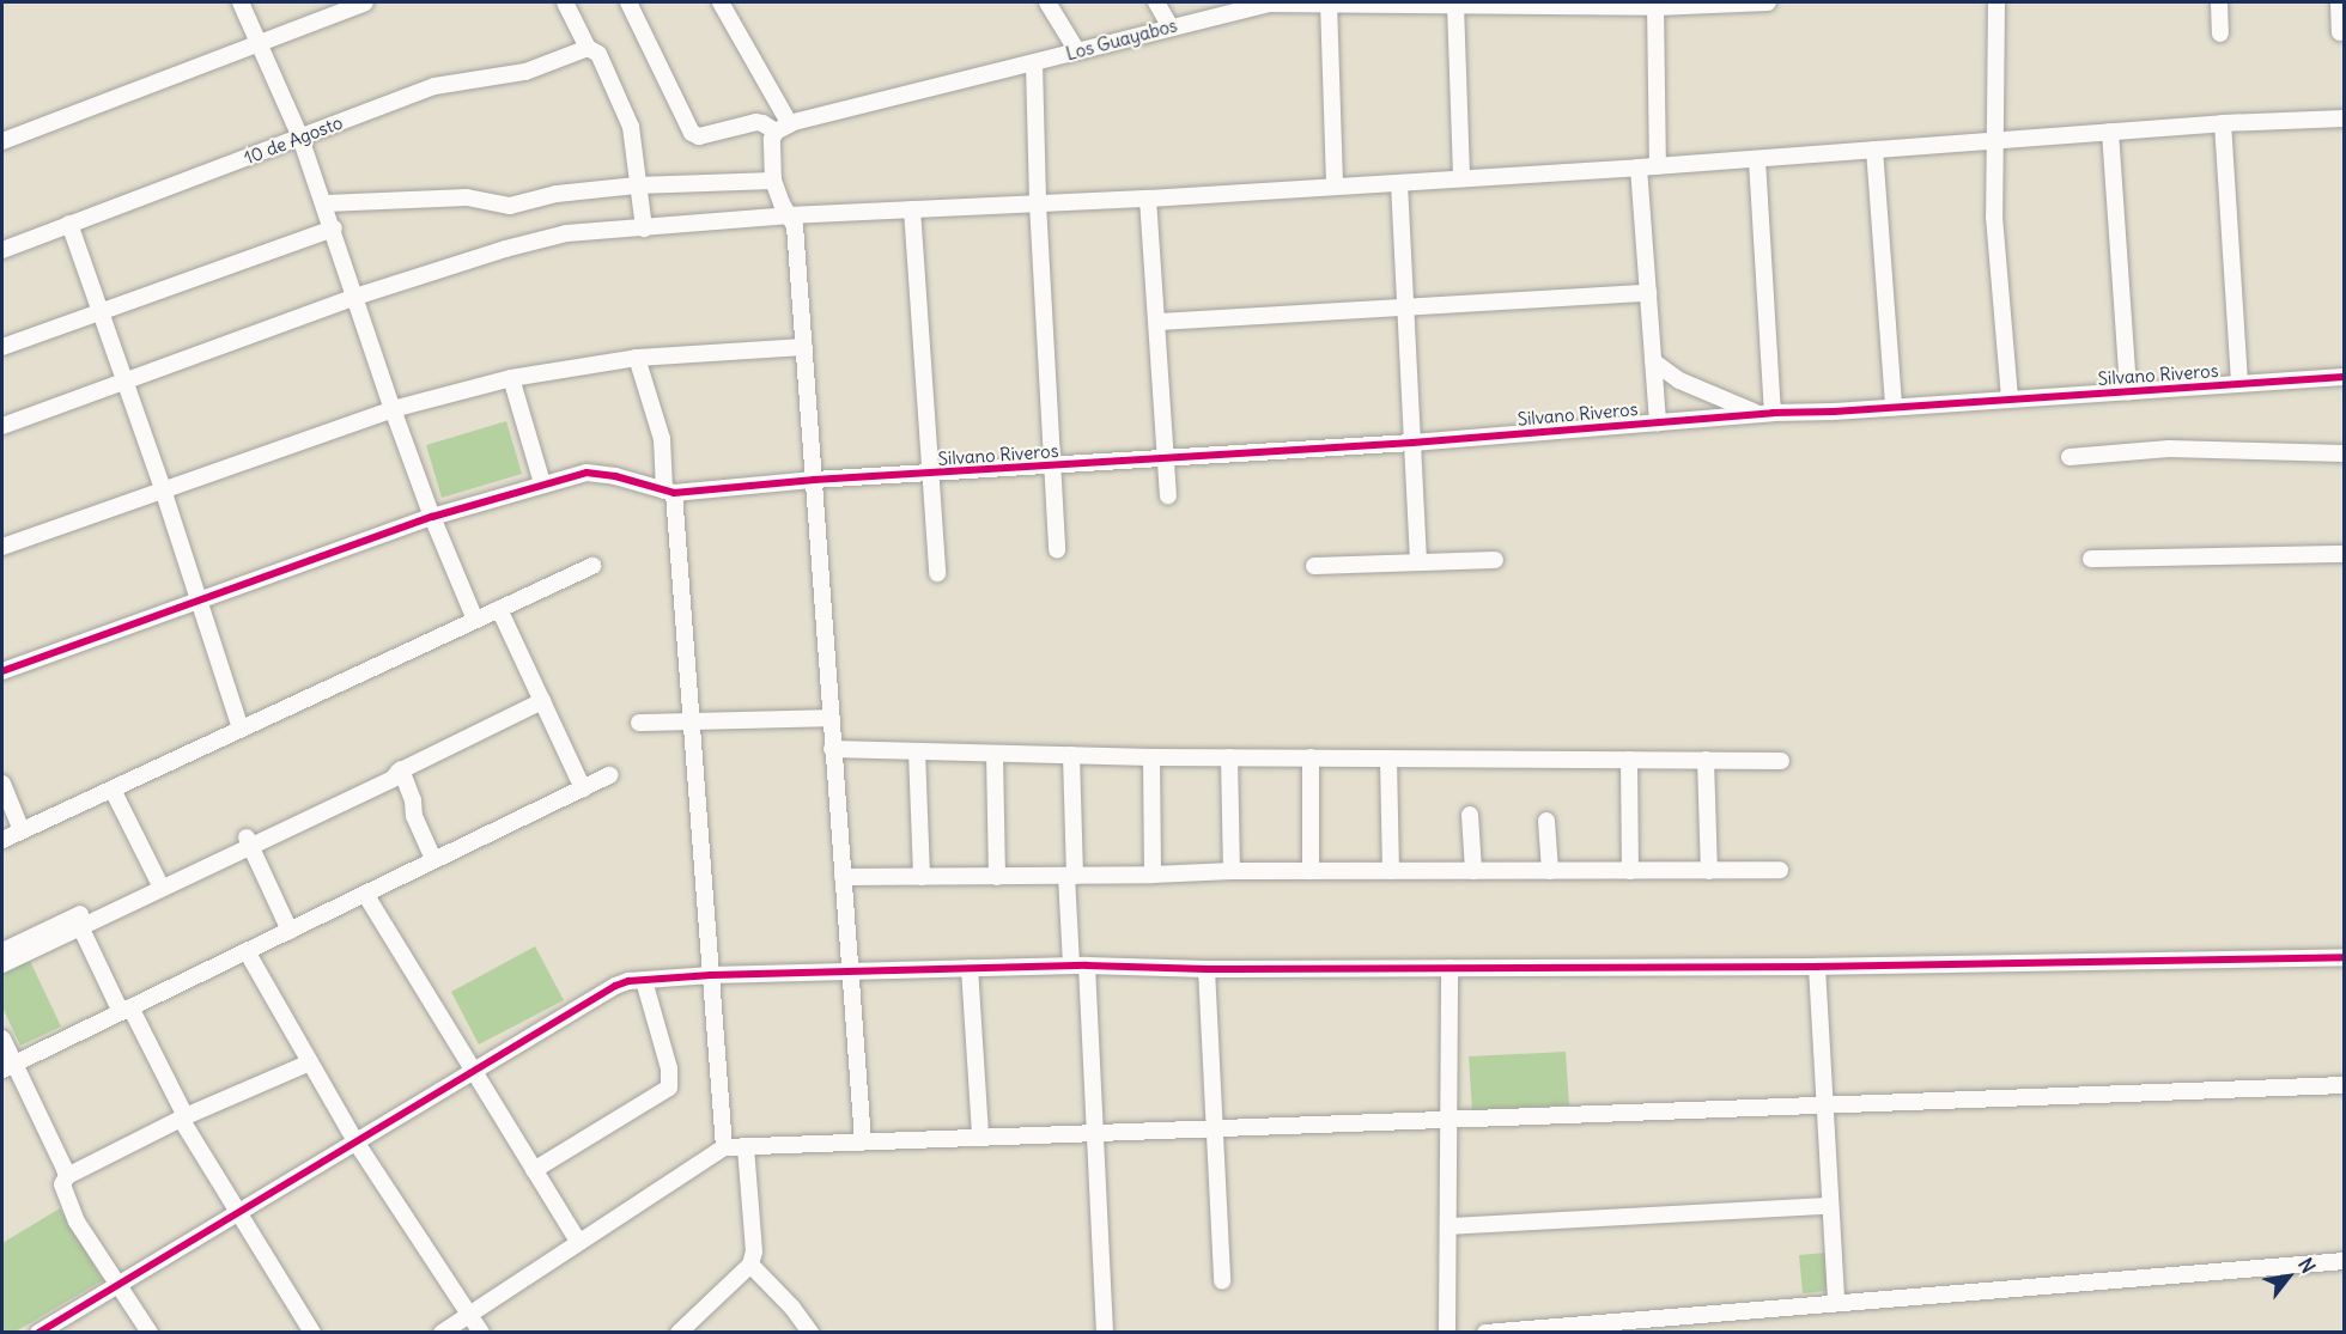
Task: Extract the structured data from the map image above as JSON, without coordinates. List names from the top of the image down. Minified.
{"streets":{"street":["Los Guayabos","10 de Agosto","Silvano Riveros"]},"north":"top right"}
